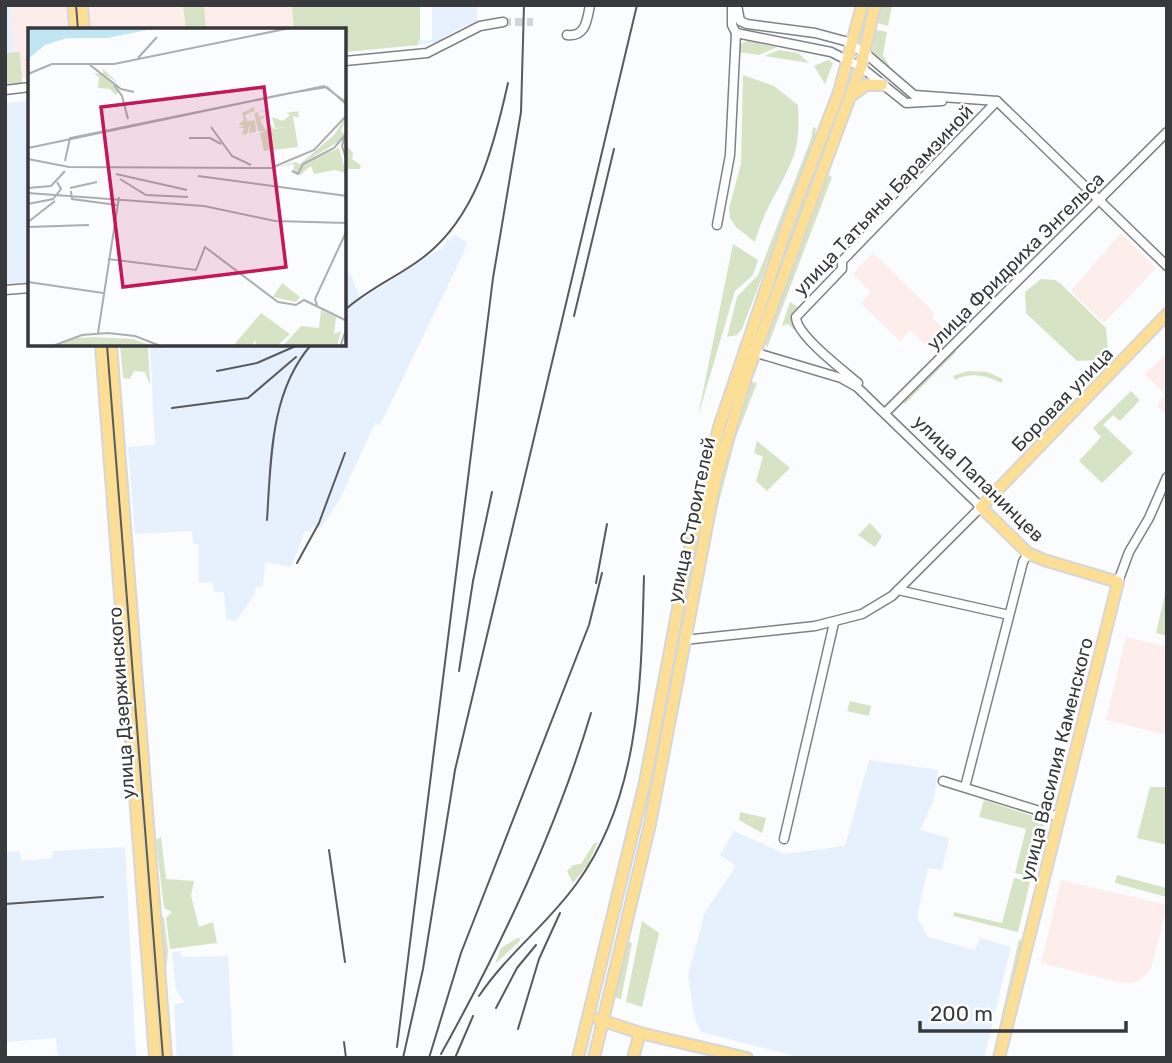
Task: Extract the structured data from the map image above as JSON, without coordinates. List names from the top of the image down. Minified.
{"streets":{"main road":["Боровая улица","улица Папанинцев","улица Строителей","улица Дзержинского","улица Василия Каменского"],"street":["улица Татьяны Барамзиной","улица Фридриха Энгельса"]},"crossings":[["улица Татьяны Барамзиной","улица Папанинцев"],["улица Фридриха Энгельса","улица Папанинцев"],["Боровая улица","улица Папанинцев"],["улица Папанинцев","улица Строителей"],["улица Папанинцев","улица Василия Каменского"]],"scale_bar":"200 m"}
